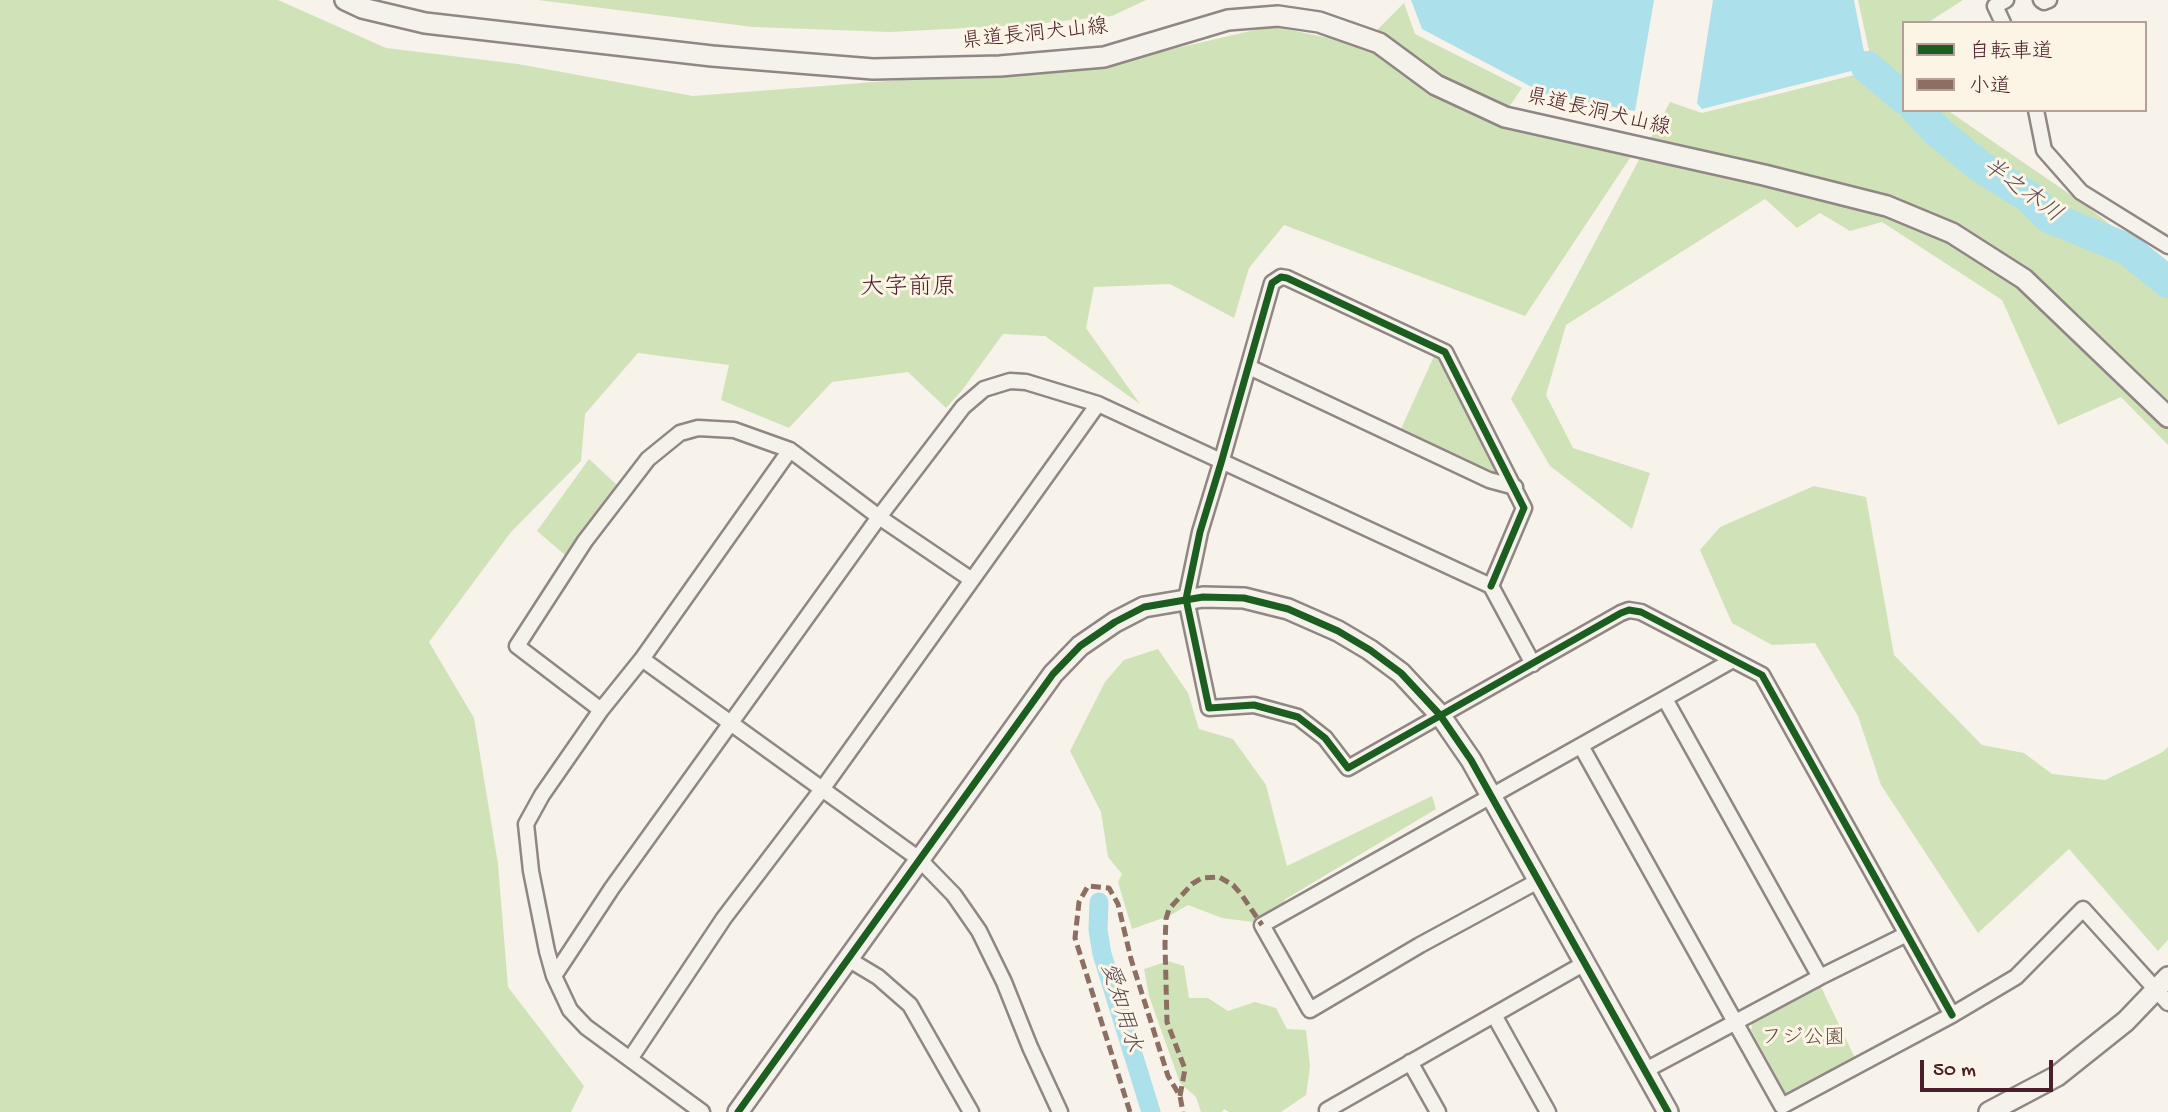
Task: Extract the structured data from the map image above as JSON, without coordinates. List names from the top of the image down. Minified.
{"streets":{"main road":["県道長洞犬山線"]},"districts":["大字前原"],"water":["半之木川","愛知用水"],"parks":["フジ公園"],"legend":["自転車道","小道"],"scale_bar":"50 m"}
